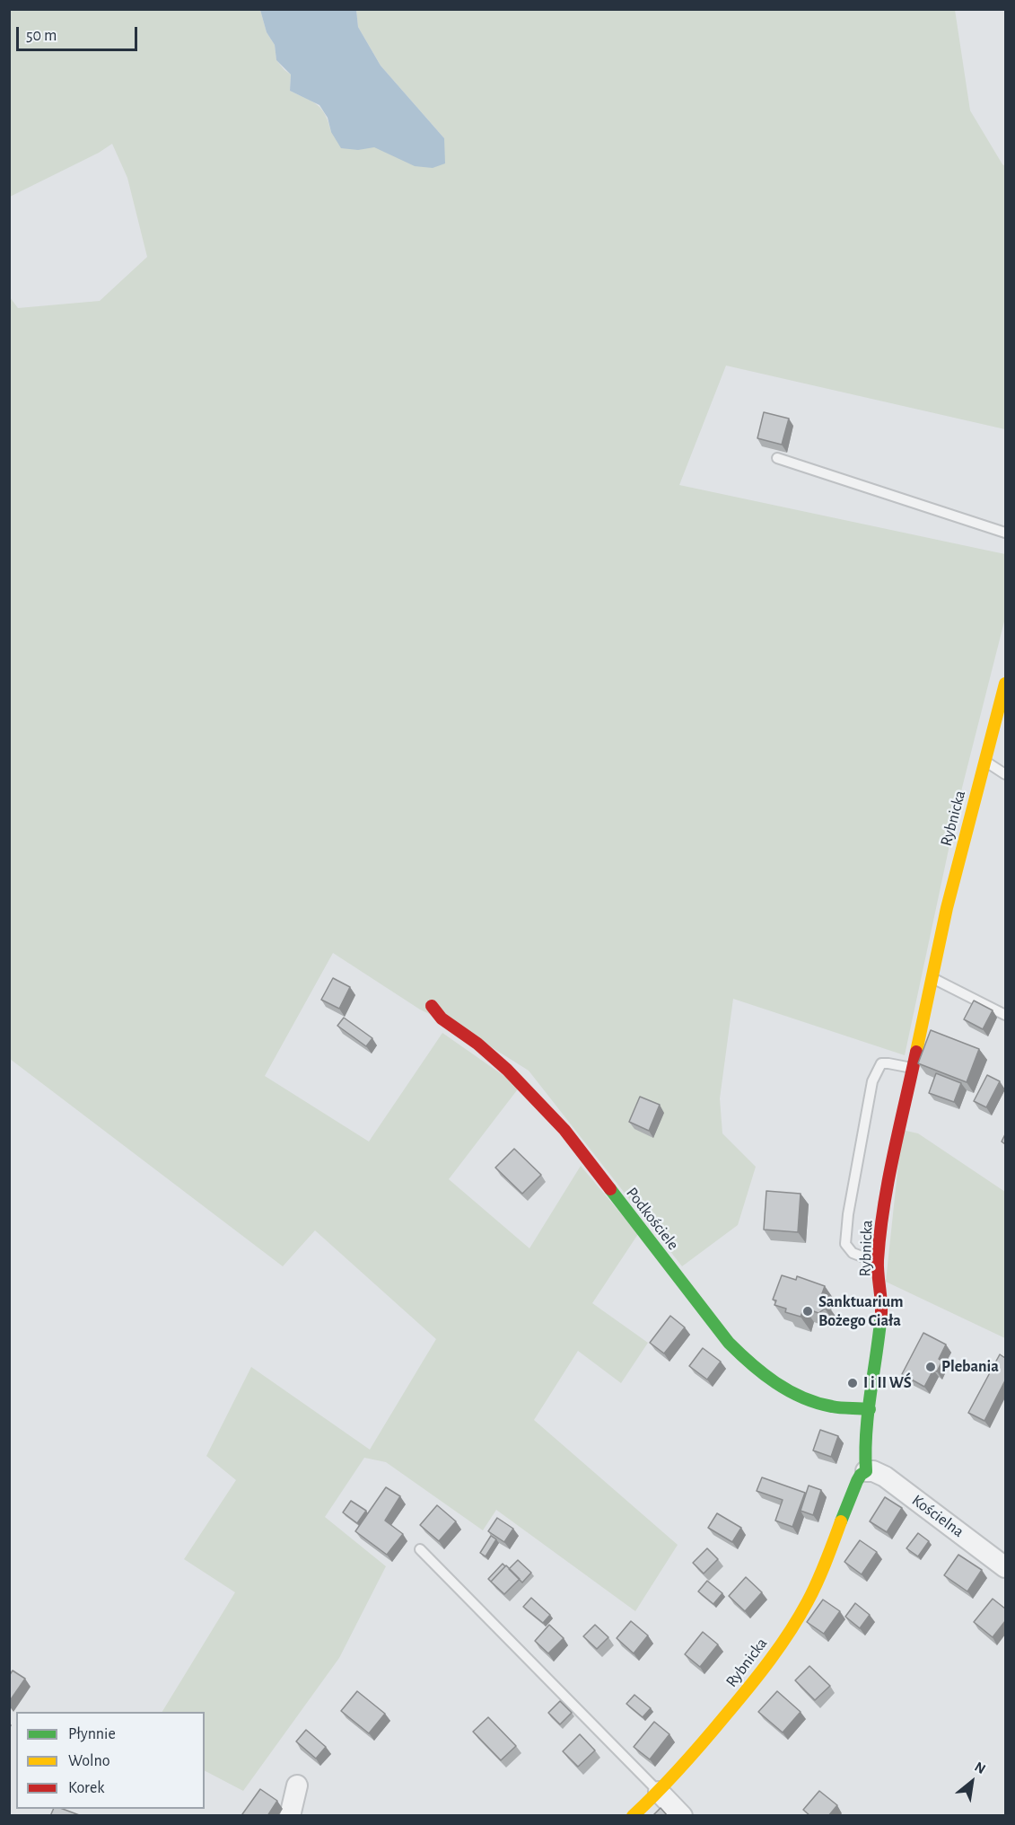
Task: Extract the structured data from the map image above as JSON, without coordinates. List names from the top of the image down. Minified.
{"streets":{"street":["Rybnicka","Podkościele","Kościelna"]},"crossings":[["Rybnicka","Podkościele"],["Rybnicka","Kościelna"]],"places":["Sanktuarium Bożego Ciała","Plebania","I i II WŚ"],"legend":["Płynnie","Wolno","Korek"],"scale_bar":"50 m","north":"top right"}
